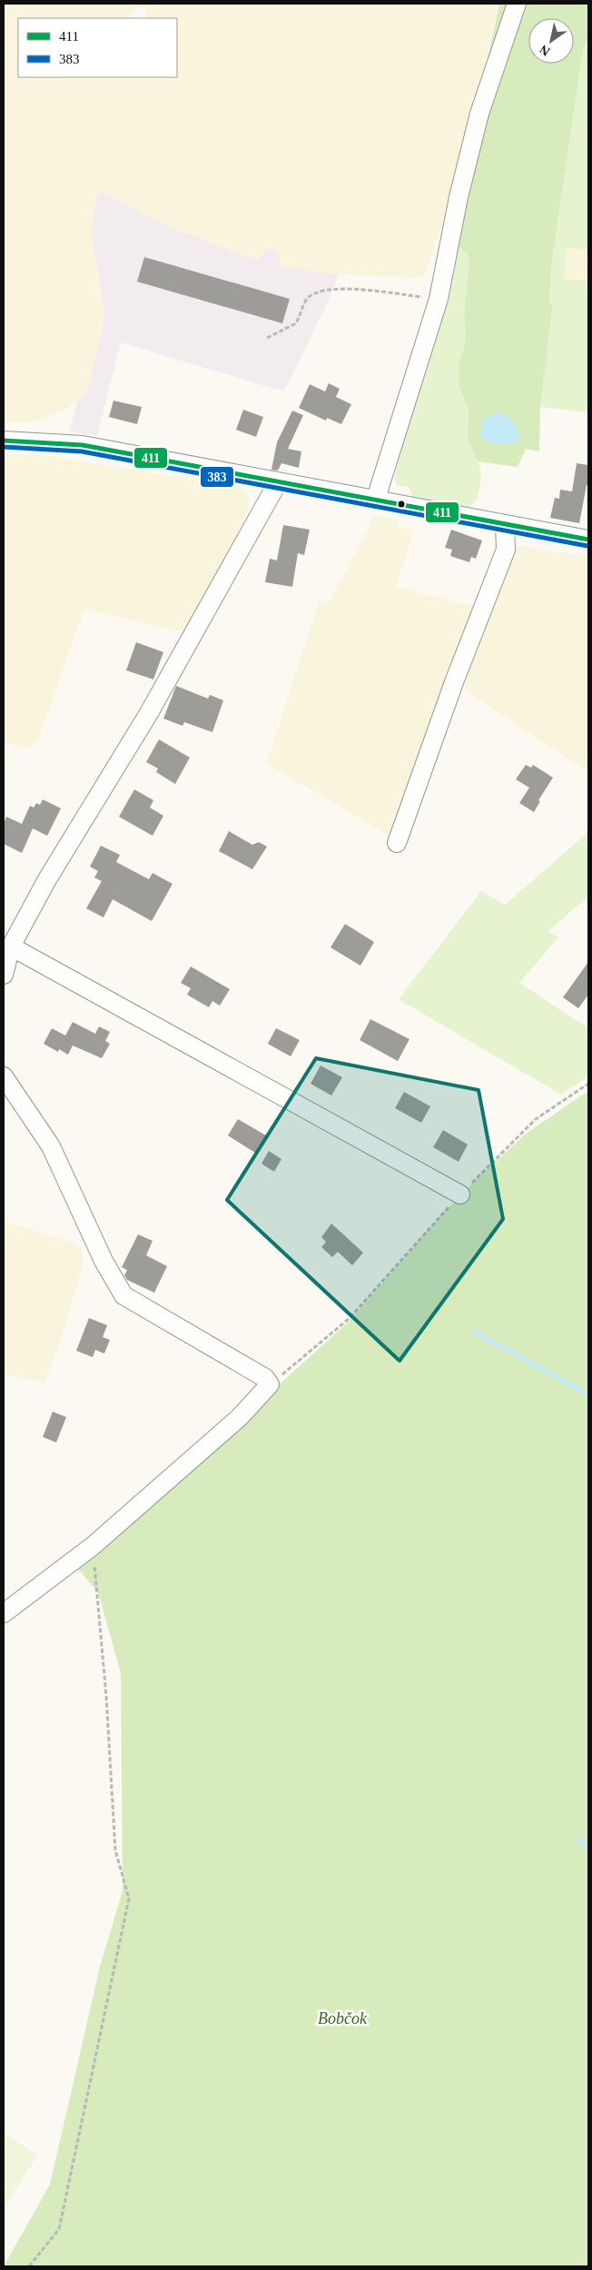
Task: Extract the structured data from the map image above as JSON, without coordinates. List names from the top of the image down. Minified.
{"parks":["Bobčok"],"lines":["transit line 411","transit line 383"],"legend":["411","383"],"north":"bottom left"}
